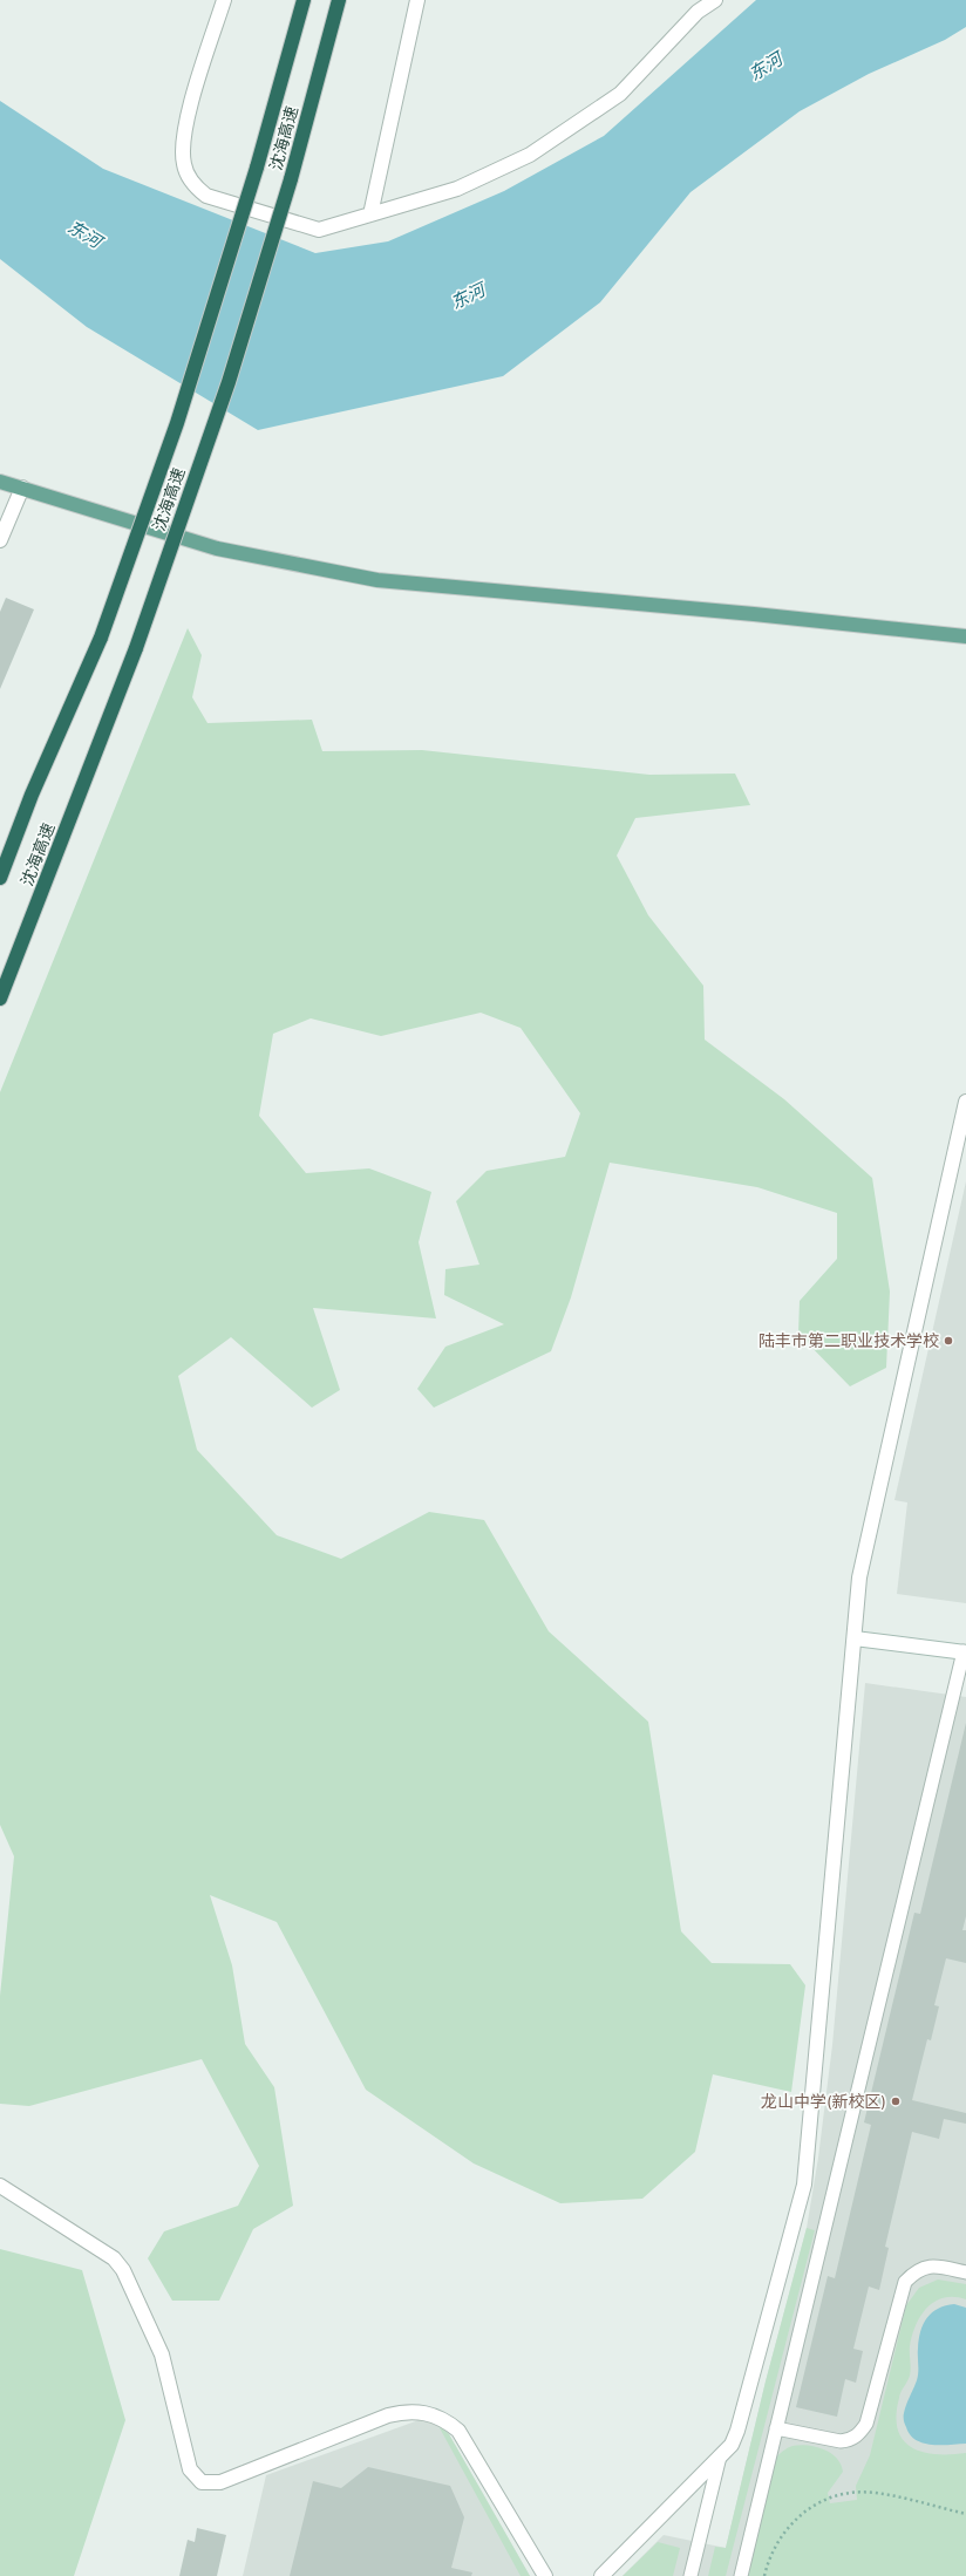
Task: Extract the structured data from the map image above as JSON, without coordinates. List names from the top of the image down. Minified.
{"streets":{"highway":["沈海高速"]},"water":["东河"],"places":["陆丰市第二职业技术学校","龙山中学(新校区)"]}
